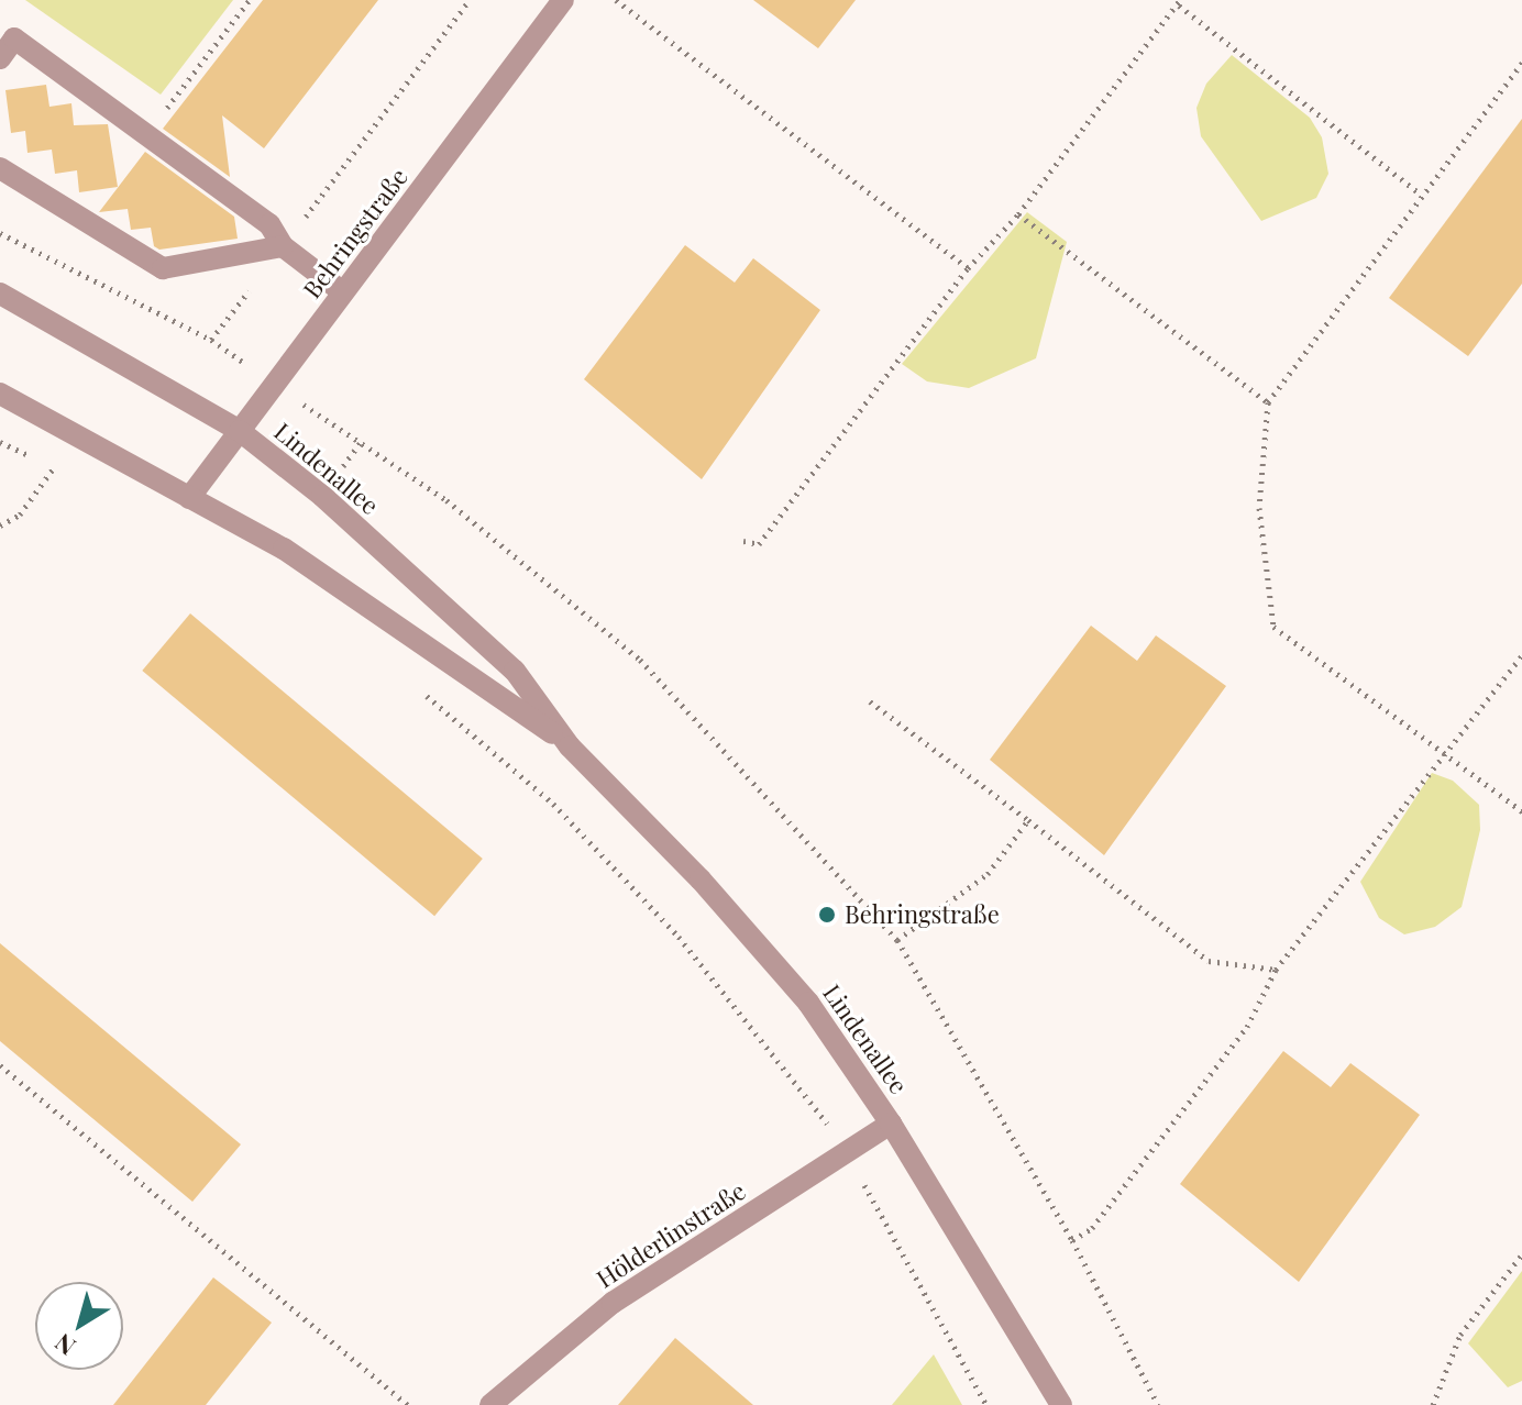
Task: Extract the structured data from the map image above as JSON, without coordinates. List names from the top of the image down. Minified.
{"streets":{"street":["Behringstraße","Lindenallee","Hölderlinstraße"]},"crossings":[["Behringstraße","Lindenallee"],["Lindenallee","Hölderlinstraße"]],"places":["Behringstraße"],"north":"bottom left"}
